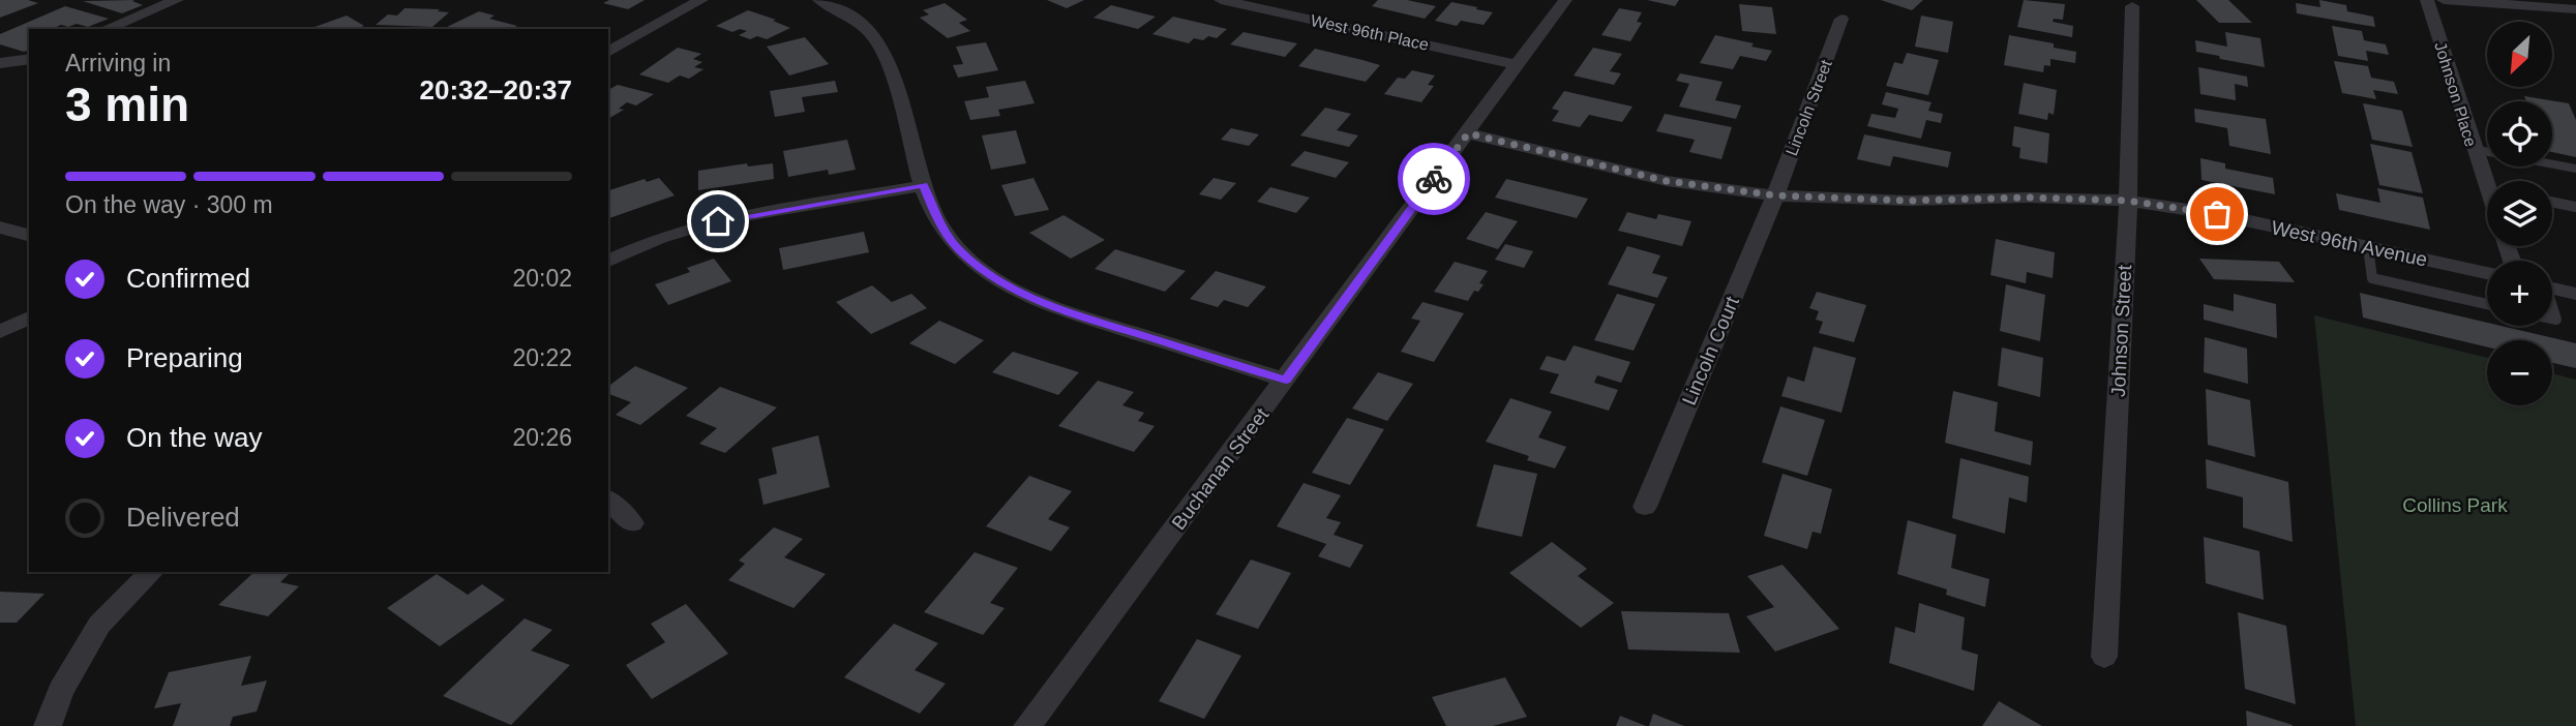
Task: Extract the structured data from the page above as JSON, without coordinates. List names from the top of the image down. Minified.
{"streets":{"street":["West 96th Place","Johnson Place","Lincoln Street","West 96th Avenue","Johnson Street","Lincoln Court","Buchanan Street"]},"crossings":[["West 96th Place","Buchanan Street"],["Lincoln Street","West 96th Avenue"],["Lincoln Street","Lincoln Court"],["West 96th Avenue","Johnson Street"],["West 96th Avenue","Lincoln Court"],["West 96th Avenue","Buchanan Street"]],"parks":["Collins Park"],"north":"bottom left","page":{"map_buttons":["+","−"],"heading":["3 min","Arriving in","20:32–20:37"],"bar":"On the way · 300 m","list":[["Confirmed","20:02"],["Preparing","20:22"],["On the way","20:26"],"Delivered"]}}
